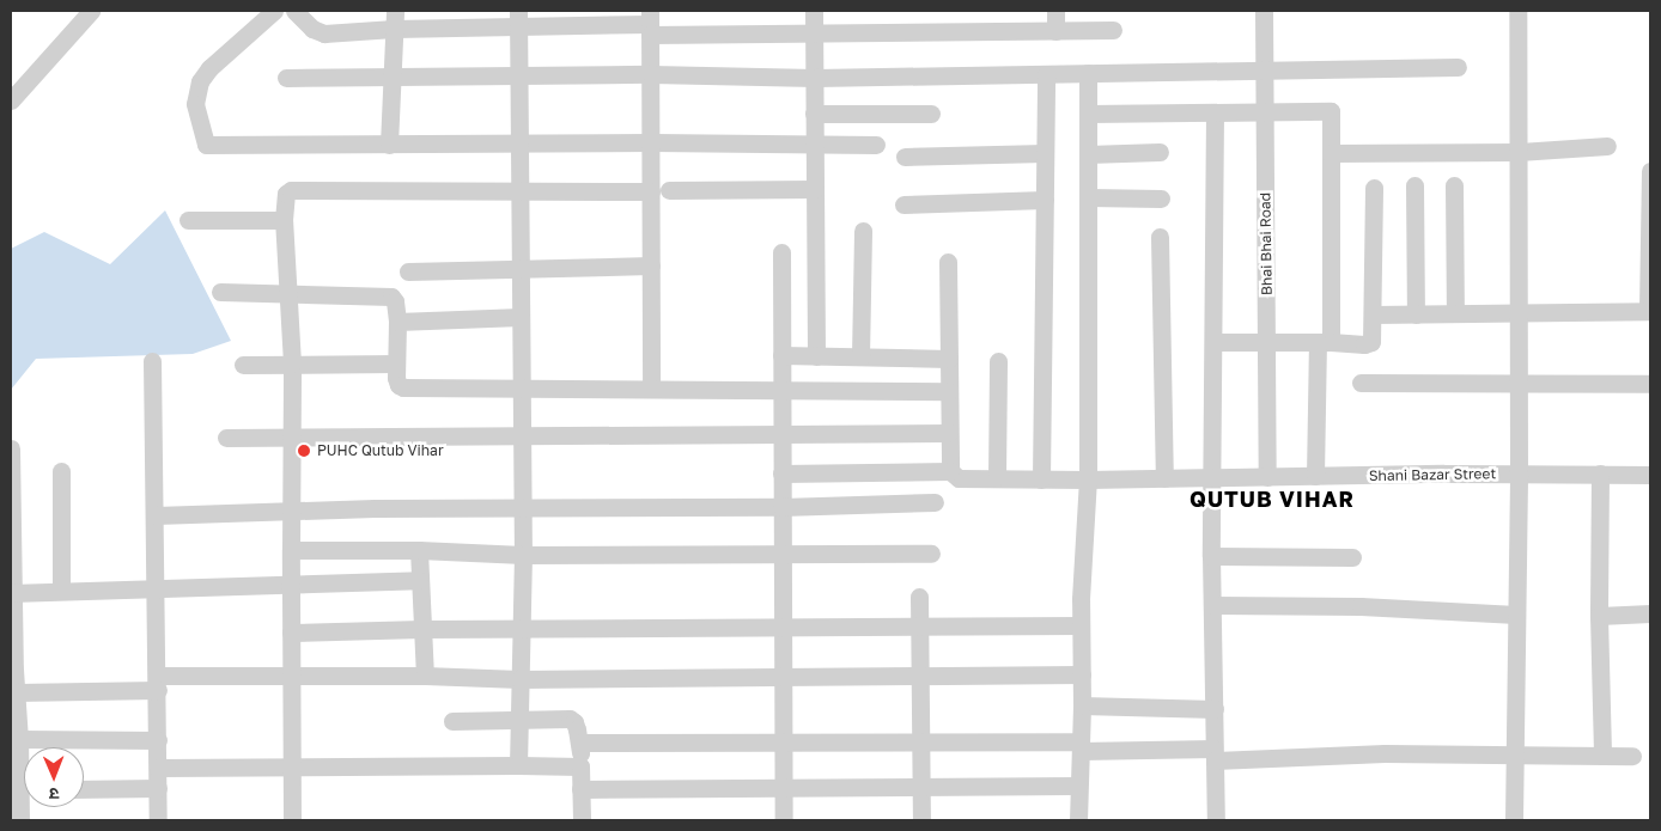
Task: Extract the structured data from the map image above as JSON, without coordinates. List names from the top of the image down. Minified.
{"streets":{"street":["Bhai Bhai Road","Shani Bazar Street"]},"crossings":[["Bhai Bhai Road","Shani Bazar Street"]],"districts":["QUTUB VIHAR"],"places":["PUHC Qutub Vihar"],"north":"bottom"}
